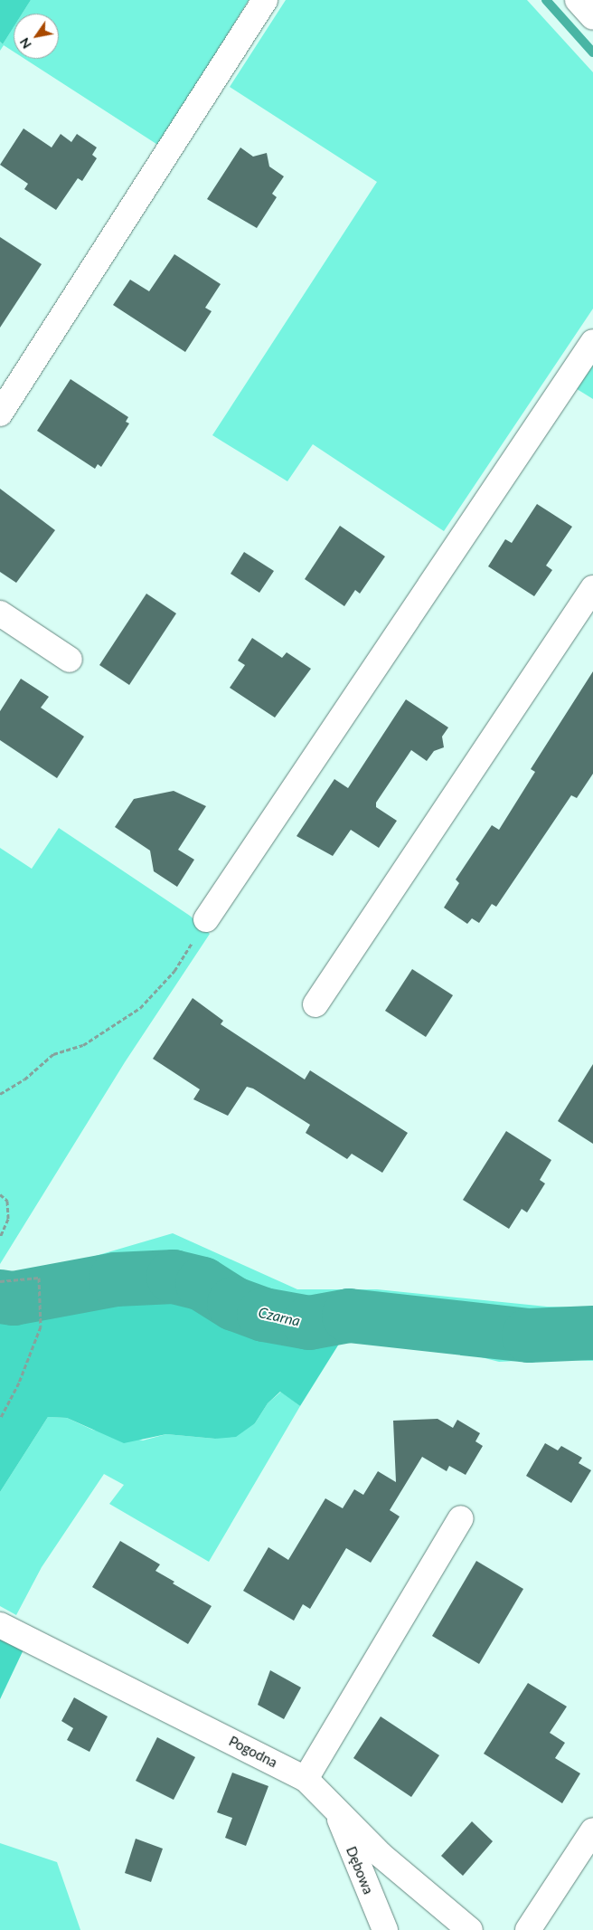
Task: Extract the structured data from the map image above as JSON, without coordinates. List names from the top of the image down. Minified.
{"streets":{"street":["Pogodna","Dębowa"]},"crossings":[["Pogodna","Dębowa"]],"water":["Czarna"],"north":"bottom left"}
